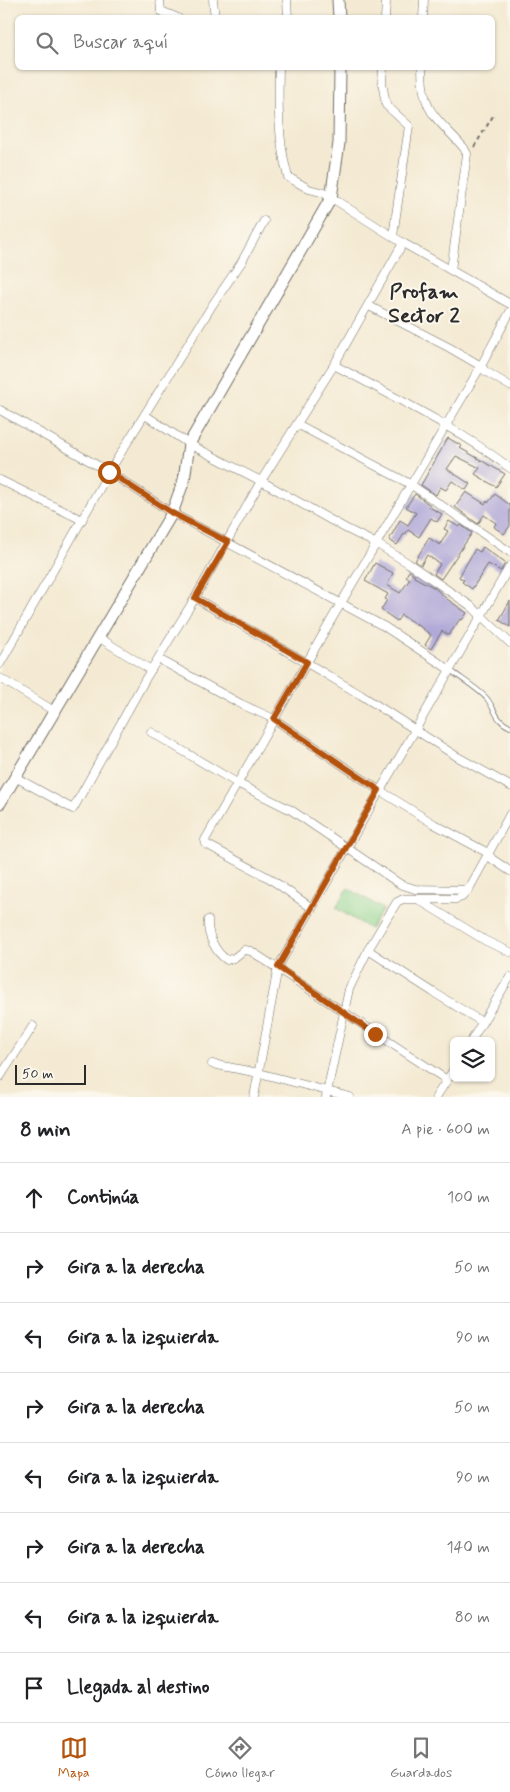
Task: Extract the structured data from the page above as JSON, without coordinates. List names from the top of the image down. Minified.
{"districts":["Profam Sector 2"],"scale_bar":"50 m","page":{"search":"Buscar aquí","scale":"50 m","heading":["8 min","A pie · 600 m"],"list":[["Continúa","100 m"],["Gira a la derecha","50 m"],["Gira a la izquierda","90 m"],["Gira a la derecha","50 m"],["Gira a la izquierda","90 m"],["Gira a la derecha","140 m"],["Gira a la izquierda","80 m"],"Llegada al destino"],"nav":["Mapa","Cómo llegar","Guardados"]}}
